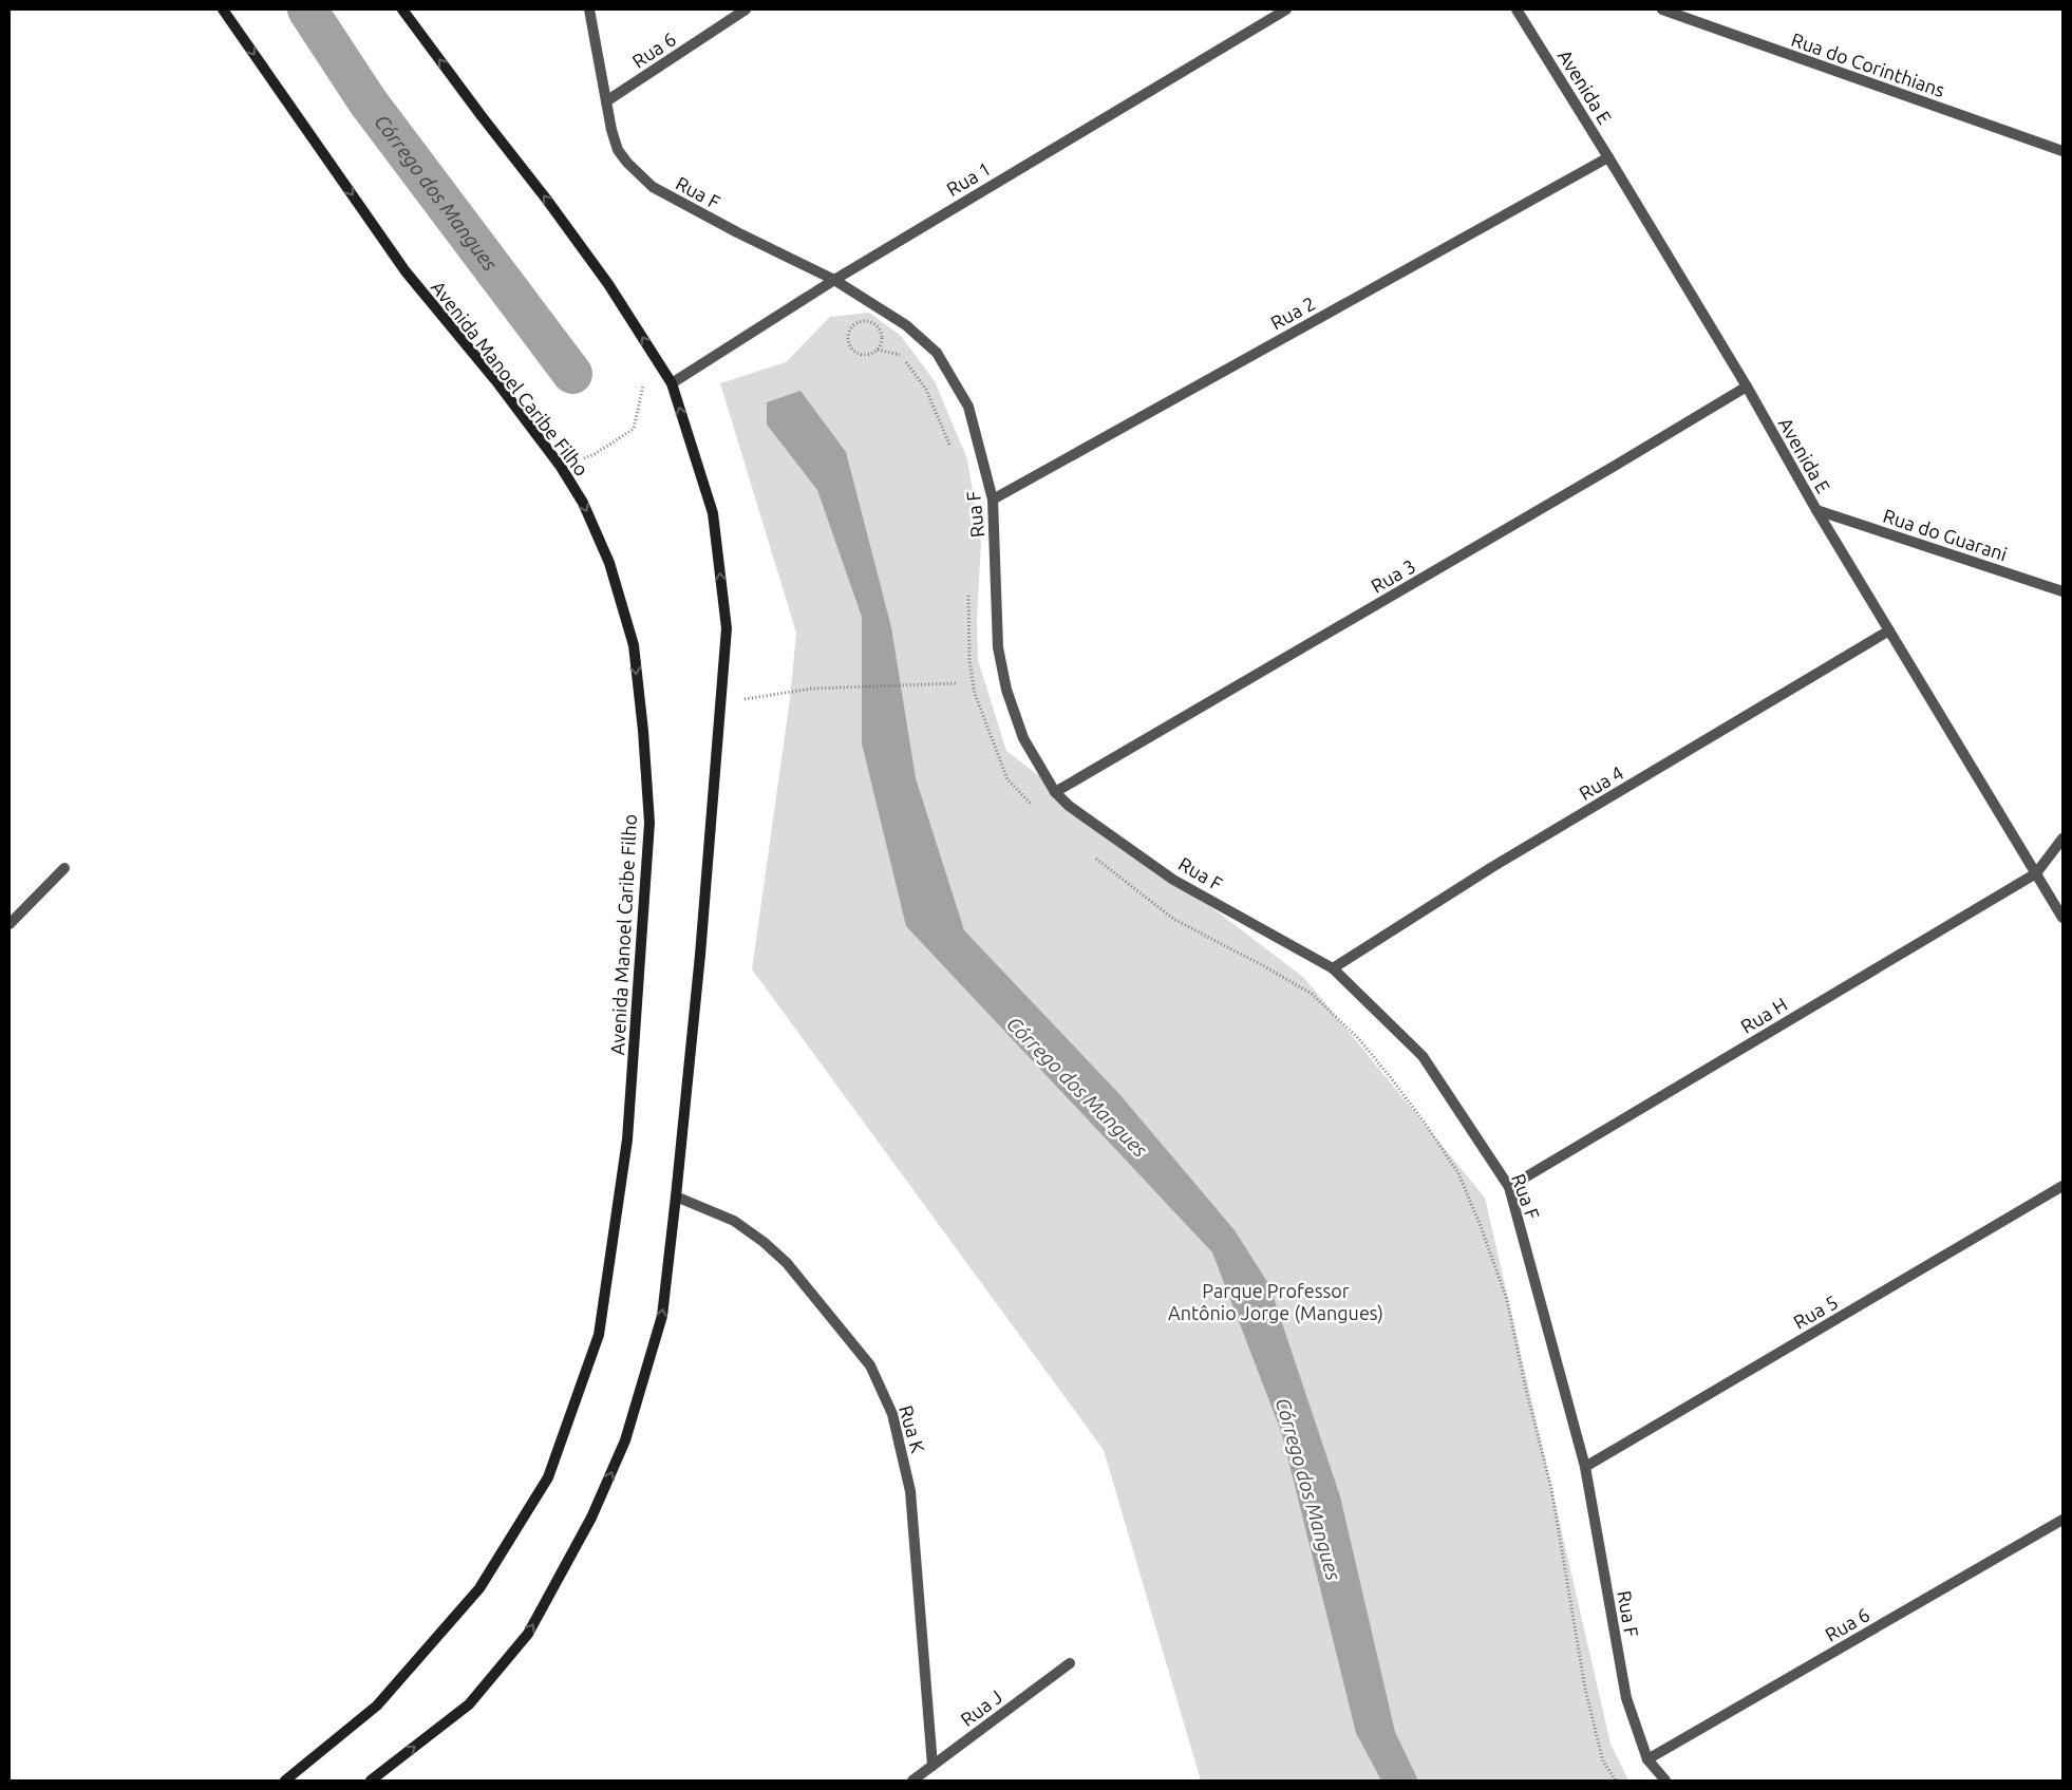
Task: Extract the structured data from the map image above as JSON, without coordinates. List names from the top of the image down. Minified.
{"streets":{"main road":["Avenida Manoel Caribe Filho"],"street":["Rua 6","Rua do Corinthians","Avenida E","Rua 1","Rua F","Rua 2","Rua do Guarani","Rua 3","Rua 4","Rua H","Rua 5","Rua K","Rua J"]},"crossings":[["Rua 6","Rua F"],["Avenida E","Rua 2"],["Avenida E","Rua do Guarani"],["Avenida E","Rua 3"],["Avenida E","Rua 4"],["Avenida E","Rua H"],["Rua 1","Rua F"],["Rua F","Rua 2"],["Rua F","Rua 3"],["Rua F","Rua 4"],["Rua F","Rua H"],["Rua F","Rua 5"],["Rua K","Rua J"]],"one_way":["Avenida Manoel Caribe Filho"],"water":["Córrego dos Mangues"],"parks":["Parque Professor Antônio Jorge (Mangues)"]}
